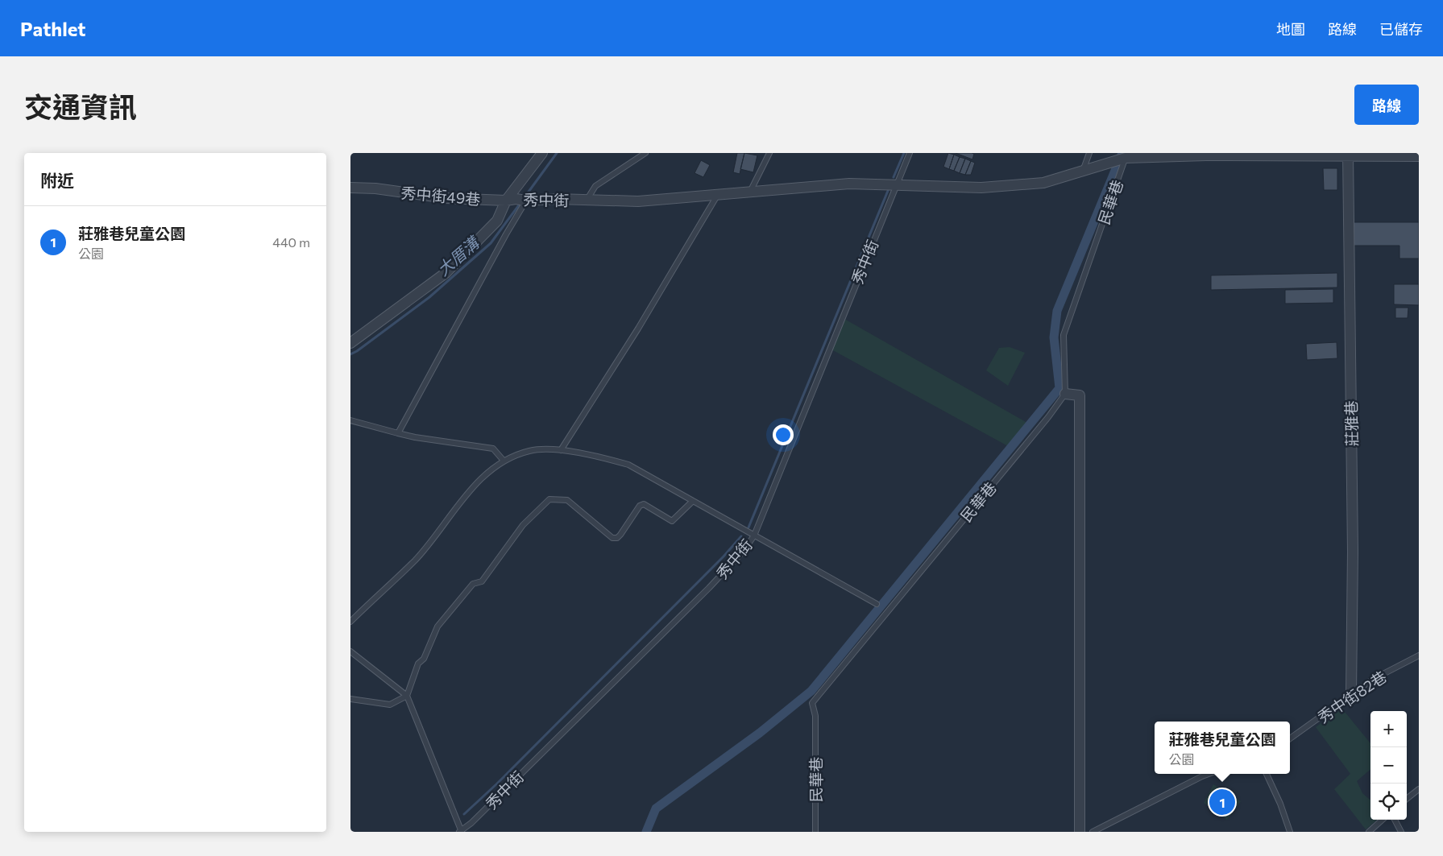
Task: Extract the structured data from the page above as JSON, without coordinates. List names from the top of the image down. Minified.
{"streets":{"street":["秀中街49巷","秀中街","莊雅巷"],"lane":["民華巷","秀中街82巷"]},"crossings":[["秀中街49巷","秀中街"],["秀中街","民華巷"],["秀中街","莊雅巷"],["莊雅巷","秀中街82巷"]],"water":["大厝溝"],"page":{"header":"Pathlet","nav":["地圖","路線","已儲存"],"title":"交通資訊","buttons":"路線","heading":"附近","list":[{"mark":"1","name":"莊雅巷兒童公園","note":"公園","value":"440 m"}],"map_buttons":["+","−"],"popup":["莊雅巷兒童公園","公園"],"pins":"1"}}
